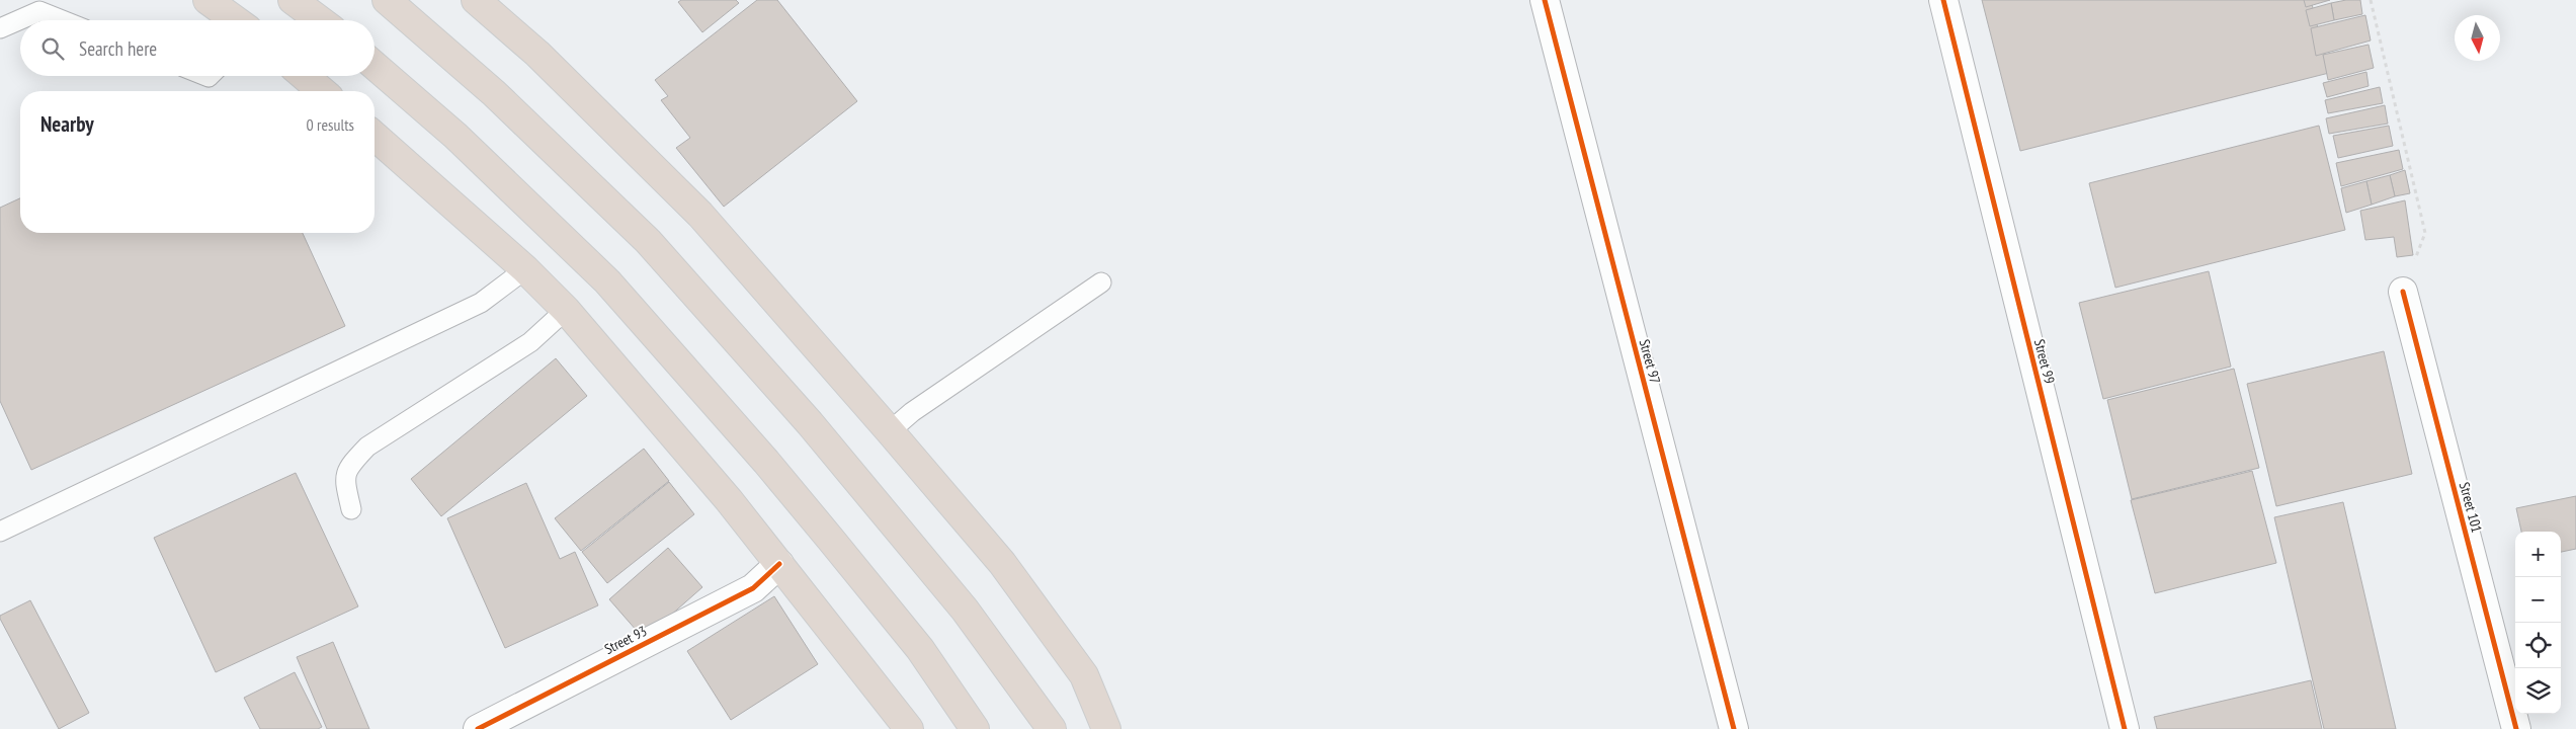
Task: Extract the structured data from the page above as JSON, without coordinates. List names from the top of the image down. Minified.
{"streets":{"street":["Street 97","Street 99","Street 101","Street 93"]},"north":"bottom","page":{"search":"Search here","heading":["Nearby","0 results"],"map_buttons":["+","−"]}}
